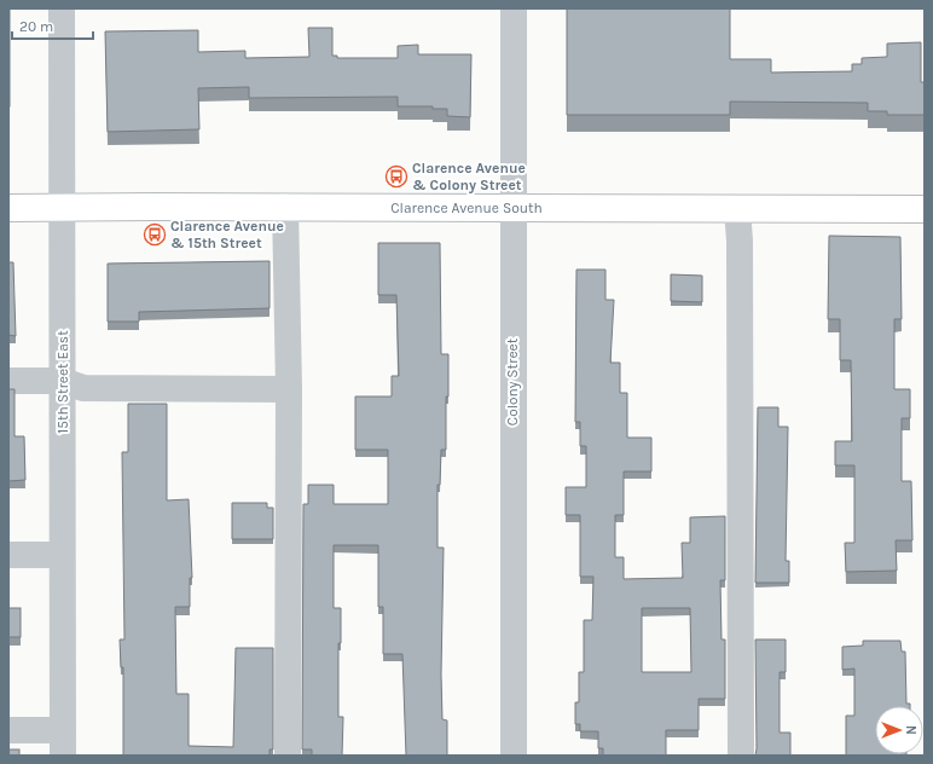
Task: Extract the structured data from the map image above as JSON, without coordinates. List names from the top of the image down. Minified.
{"streets":{"main road":["Clarence Avenue South"],"street":["15th Street East","Colony Street"]},"crossings":[["Clarence Avenue South","15th Street East"],["Clarence Avenue South","Colony Street"]],"places":{"bus stop":["Clarence Avenue & Colony Street","Clarence Avenue & 15th Street"]},"scale_bar":"20 m","north":"right"}
